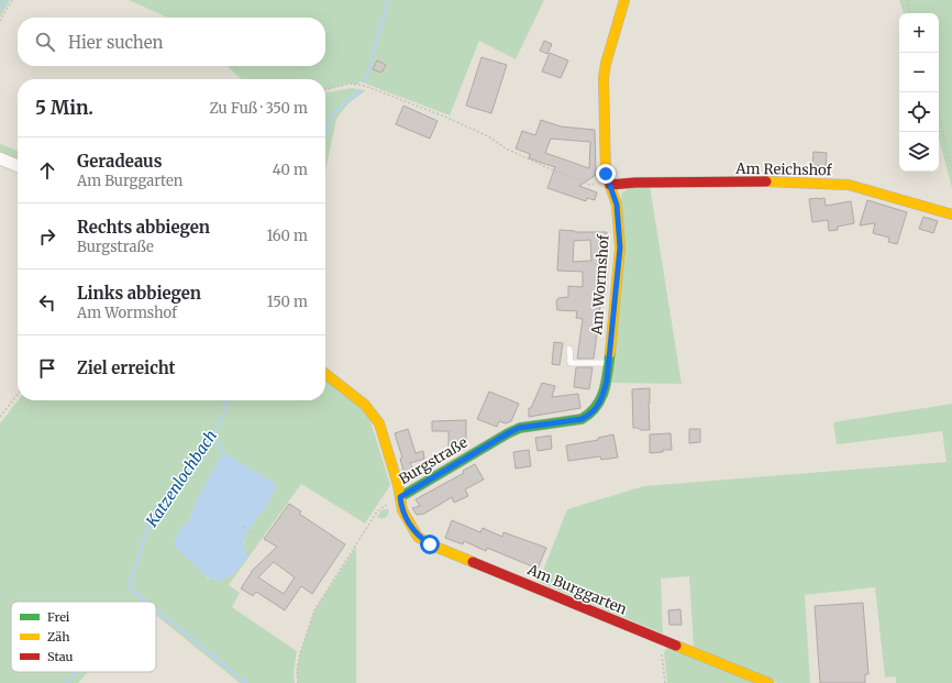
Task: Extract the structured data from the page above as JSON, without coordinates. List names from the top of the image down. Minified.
{"streets":{"street":["Am Reichshof","Am Wormshof","Burgstraße","Am Burggarten"]},"crossings":[["Am Reichshof","Am Wormshof"],["Am Wormshof","Burgstraße"],["Burgstraße","Am Burggarten"]],"water":["Katzenlochbach"],"legend":["Frei","Zäh","Stau"],"page":{"map_buttons":["+","−"],"search":"Hier suchen","heading":["5 Min.","Zu Fuß · 350 m"],"list":[["Geradeaus","Am Burggarten","40 m"],["Rechts abbiegen","Burgstraße","160 m"],["Links abbiegen","Am Wormshof","150 m"],"Ziel erreicht"]}}
